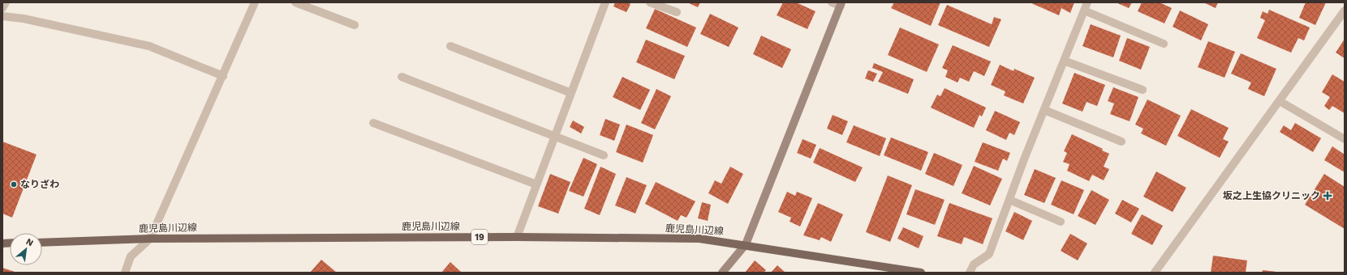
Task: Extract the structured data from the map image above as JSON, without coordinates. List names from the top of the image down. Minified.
{"streets":{"main road":["鹿児島川辺線","19"]},"places":{"other":["なりざわ"],"health":["坂之上生協クリニック"]},"north":"top right"}
